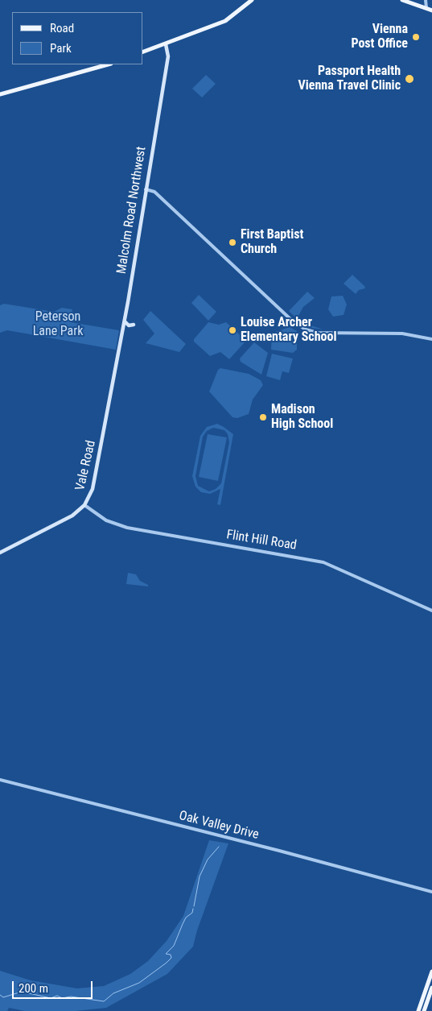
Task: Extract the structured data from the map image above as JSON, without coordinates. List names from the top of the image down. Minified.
{"streets":{"main road":["Malcolm Road Northwest","Vale Road"],"street":["Flint Hill Road","Oak Valley Drive"]},"crossings":[["Malcolm Road Northwest","Vale Road"],["Vale Road","Flint Hill Road"]],"parks":["Peterson Lane Park"],"places":["Vienna Post Office","Passport Health Vienna Travel Clinic","First Baptist Church","Louise Archer Elementary School","Madison High School"],"legend":["Road","Park"],"scale_bar":"200 m"}
